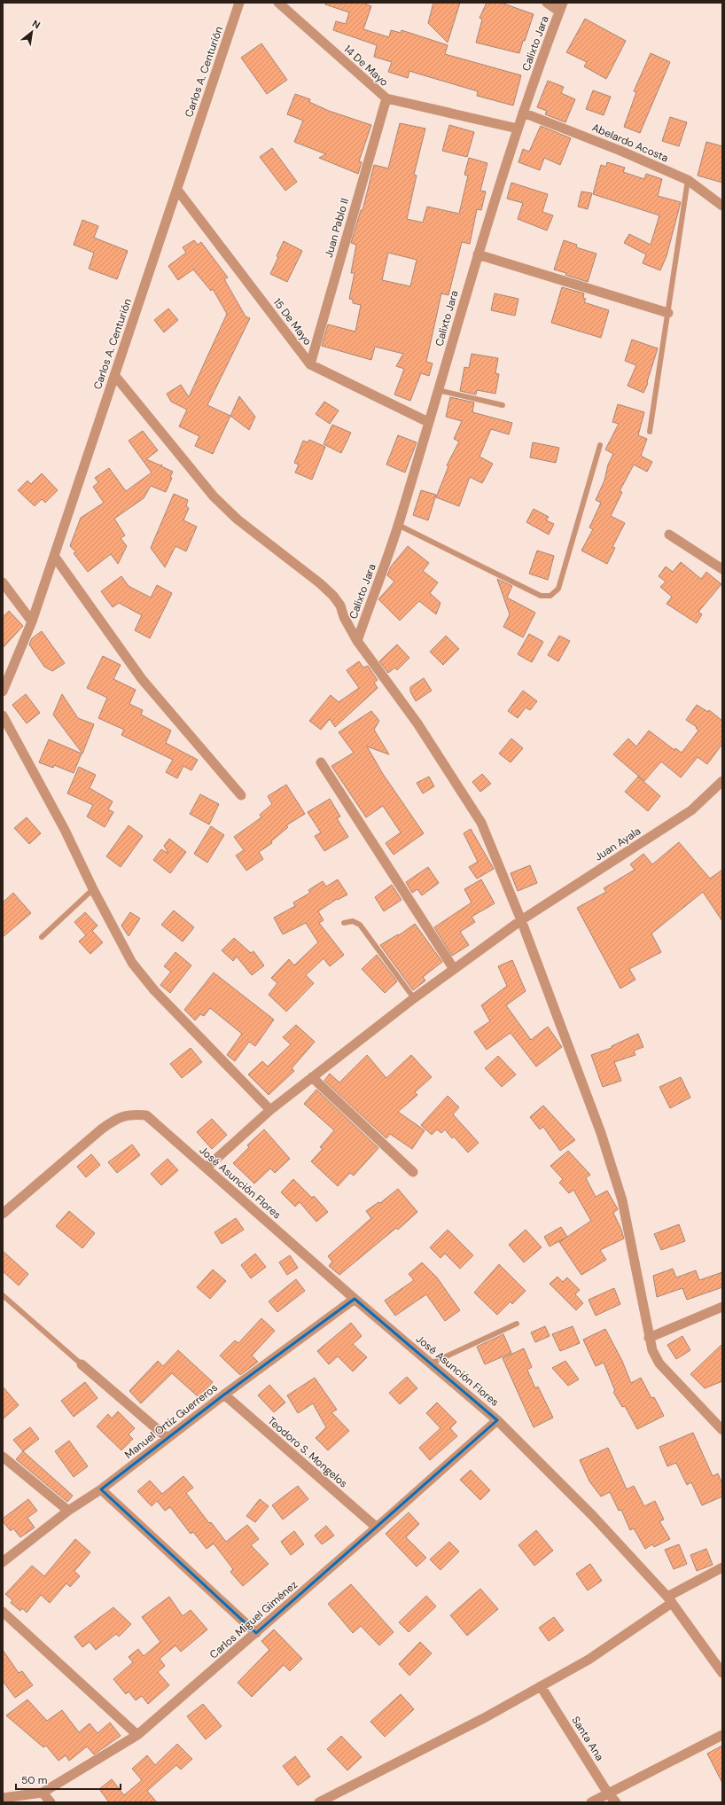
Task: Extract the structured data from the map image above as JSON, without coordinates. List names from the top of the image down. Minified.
{"streets":{"street":["Calixto Jara","14 De Mayo","Carlos A. Centurión","Abelardo Acosta","Juan Pablo II","15 De Mayo","Juan Ayala","José Asunción Flores","Manuel Ortiz Guerreros","Teodoro S. Mongelos","Carlos Miguel Giménez","Santa Ana"]},"crossings":[["Calixto Jara","14 De Mayo"],["Calixto Jara","Abelardo Acosta"],["Calixto Jara","15 De Mayo"],["14 De Mayo","Juan Pablo II"],["Carlos A. Centurión","15 De Mayo"],["Juan Pablo II","15 De Mayo"],["Juan Ayala","José Asunción Flores"],["José Asunción Flores","Manuel Ortiz Guerreros"],["José Asunción Flores","Carlos Miguel Giménez"],["Manuel Ortiz Guerreros","Teodoro S. Mongelos"],["Teodoro S. Mongelos","Carlos Miguel Giménez"]],"scale_bar":"50 m","north":"top right"}
